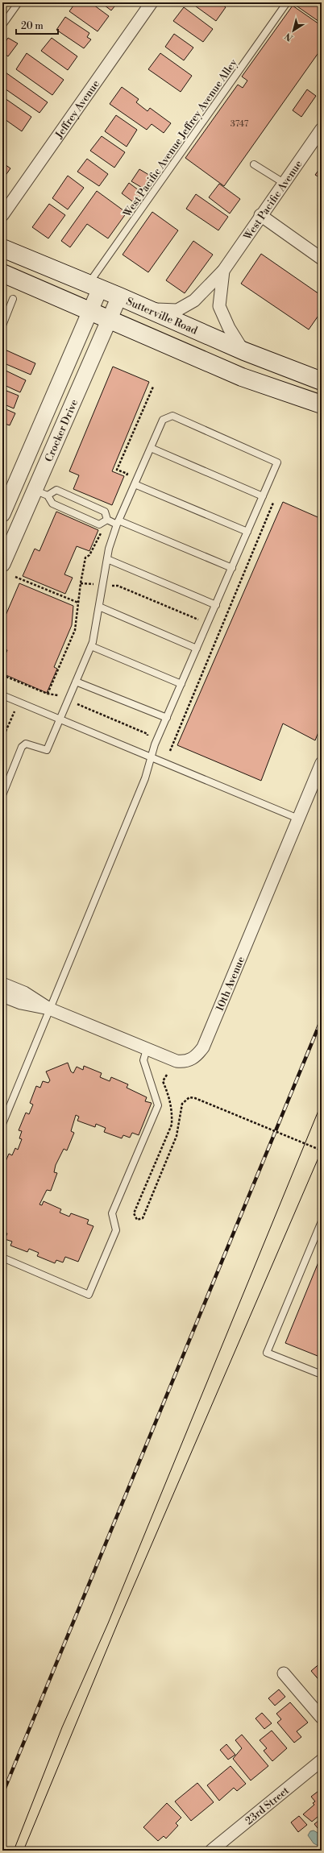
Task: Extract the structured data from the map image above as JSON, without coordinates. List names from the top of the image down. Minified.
{"streets":{"main road":["Sutterville Road"],"street":["Jeffrey Avenue","West Pacific Avenue","Crocker Drive","10th Avenue","23rd Street"],"lane":["West Pacific Avenue Jeffrey Avenue Alley"]},"crossings":[["West Pacific Avenue Jeffrey Avenue Alley","Sutterville Road"],["West Pacific Avenue Jeffrey Avenue Alley","Crocker Drive"],["West Pacific Avenue","Sutterville Road"],["Sutterville Road","Crocker Drive"]],"house_numbers":["3747"],"scale_bar":"20 m","north":"bottom left"}
